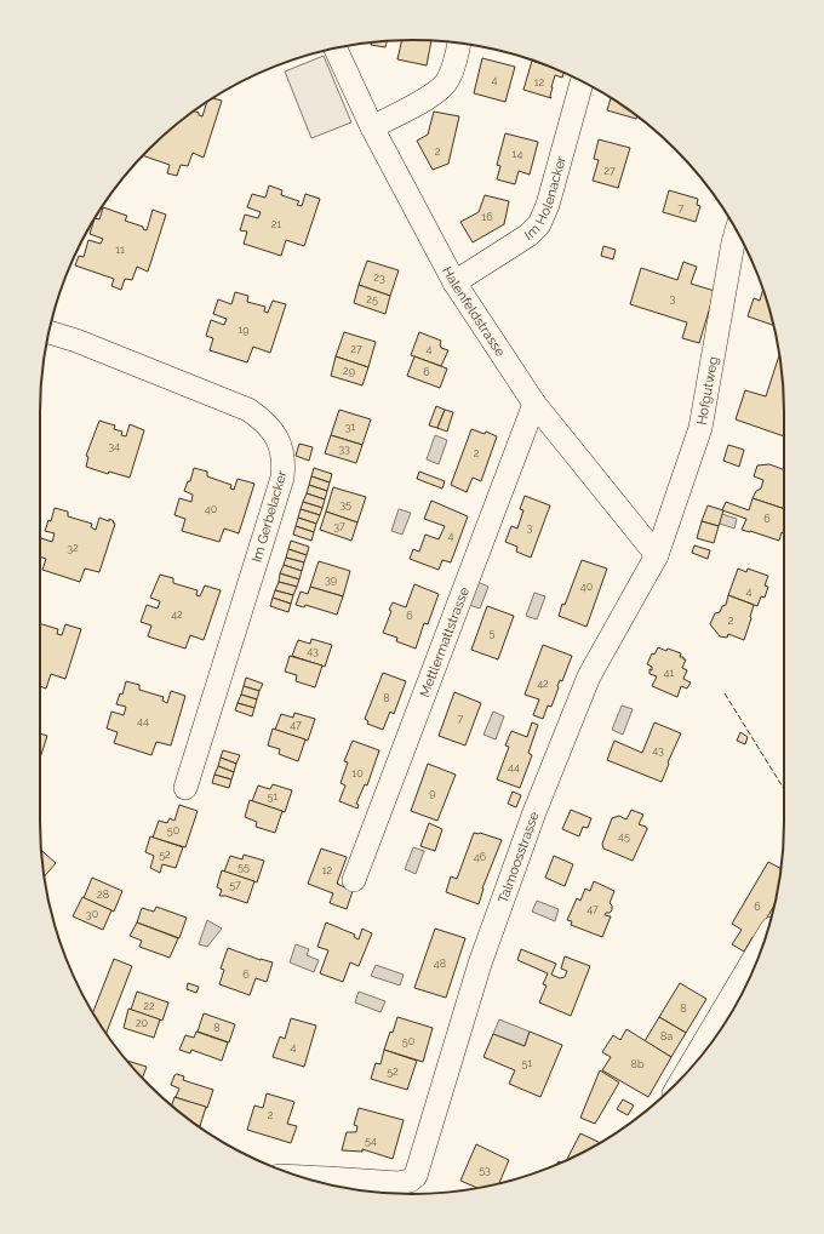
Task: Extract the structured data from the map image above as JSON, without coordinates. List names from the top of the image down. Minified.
{"streets":{"street":["Im Holenacker","Halenfeldstrasse","Hofgutweg","Im Gerbelacker","Mettlermattstrasse","Talmoosstrasse"]},"crossings":[["Im Holenacker","Halenfeldstrasse"],["Halenfeldstrasse","Hofgutweg"],["Halenfeldstrasse","Mettlermattstrasse"],["Halenfeldstrasse","Talmoosstrasse"],["Hofgutweg","Talmoosstrasse"]],"house_numbers":["4","12","2","14","27","7","16","21","11","23","3","25","19","27","4","29","6","31","34","33","2","35","40","6","37","3","4","32","39","40","4","42","6","2","5","43","41","42","8","7","44","47","43","44","10","9","51","50","45","52","46","55","12","57","28","6","47","30","48","6","22","8","20","8","8a","50","4","51","8b","52","2","54","53"]}
